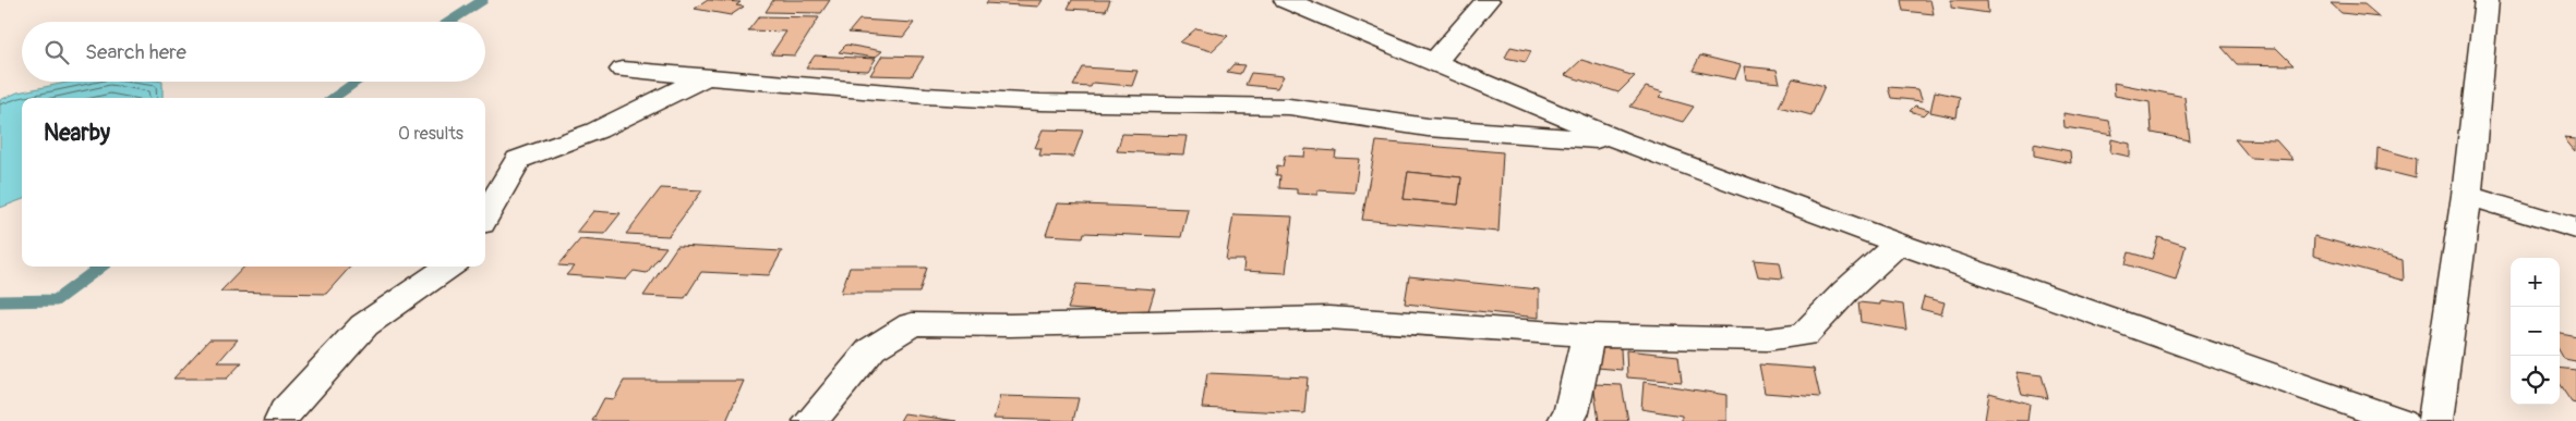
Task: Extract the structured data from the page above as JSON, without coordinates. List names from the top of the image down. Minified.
{"page":{"search":"Search here","heading":["Nearby","0 results"],"map_buttons":["+","−"]}}
